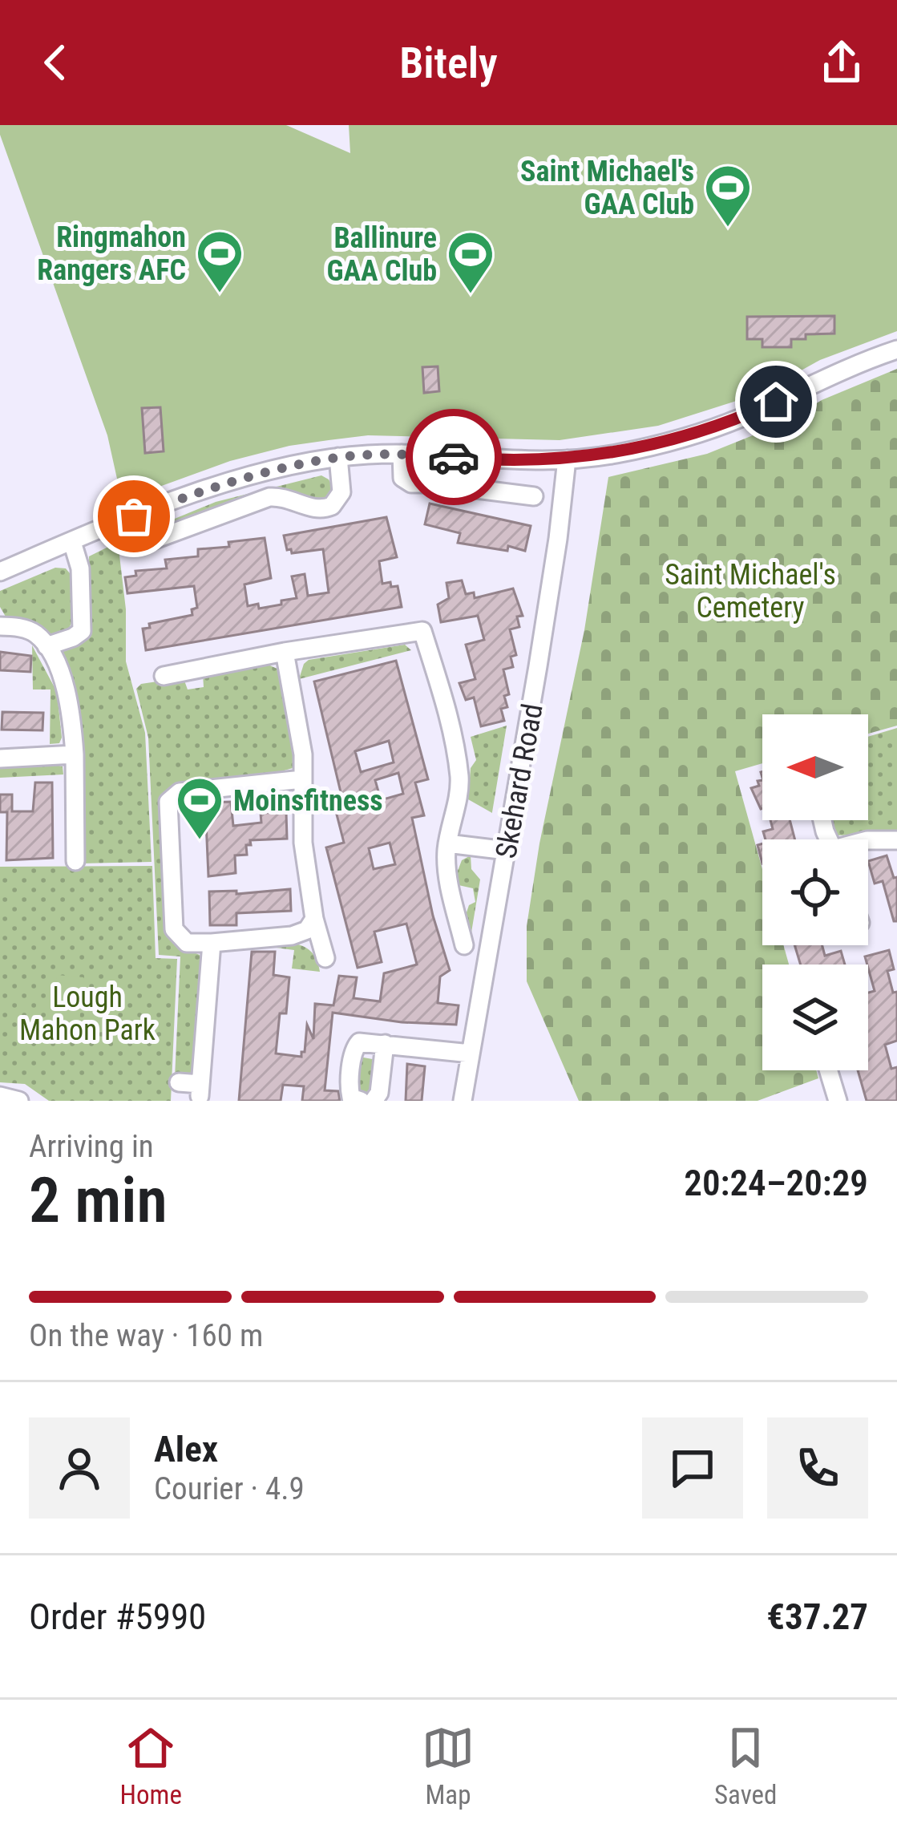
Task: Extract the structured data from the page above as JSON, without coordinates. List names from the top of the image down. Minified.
{"streets":{"street":["Skehard Road"]},"parks":["Saint Michael's Cemetery","Lough Mahon Park"],"places":{"sports":["Saint Michael's GAA Club","Ringmahon Rangers AFC","Ballinure GAA Club","Moinsfitness"]},"north":"left","page":{"header":"Bitely","heading":["2 min","Arriving in","20:24–20:29"],"panel":["Alex","Courier · 4.9","Order #5990","€37.27"],"bar":"On the way · 160 m","tabs":["Home","Map","Saved"]}}
